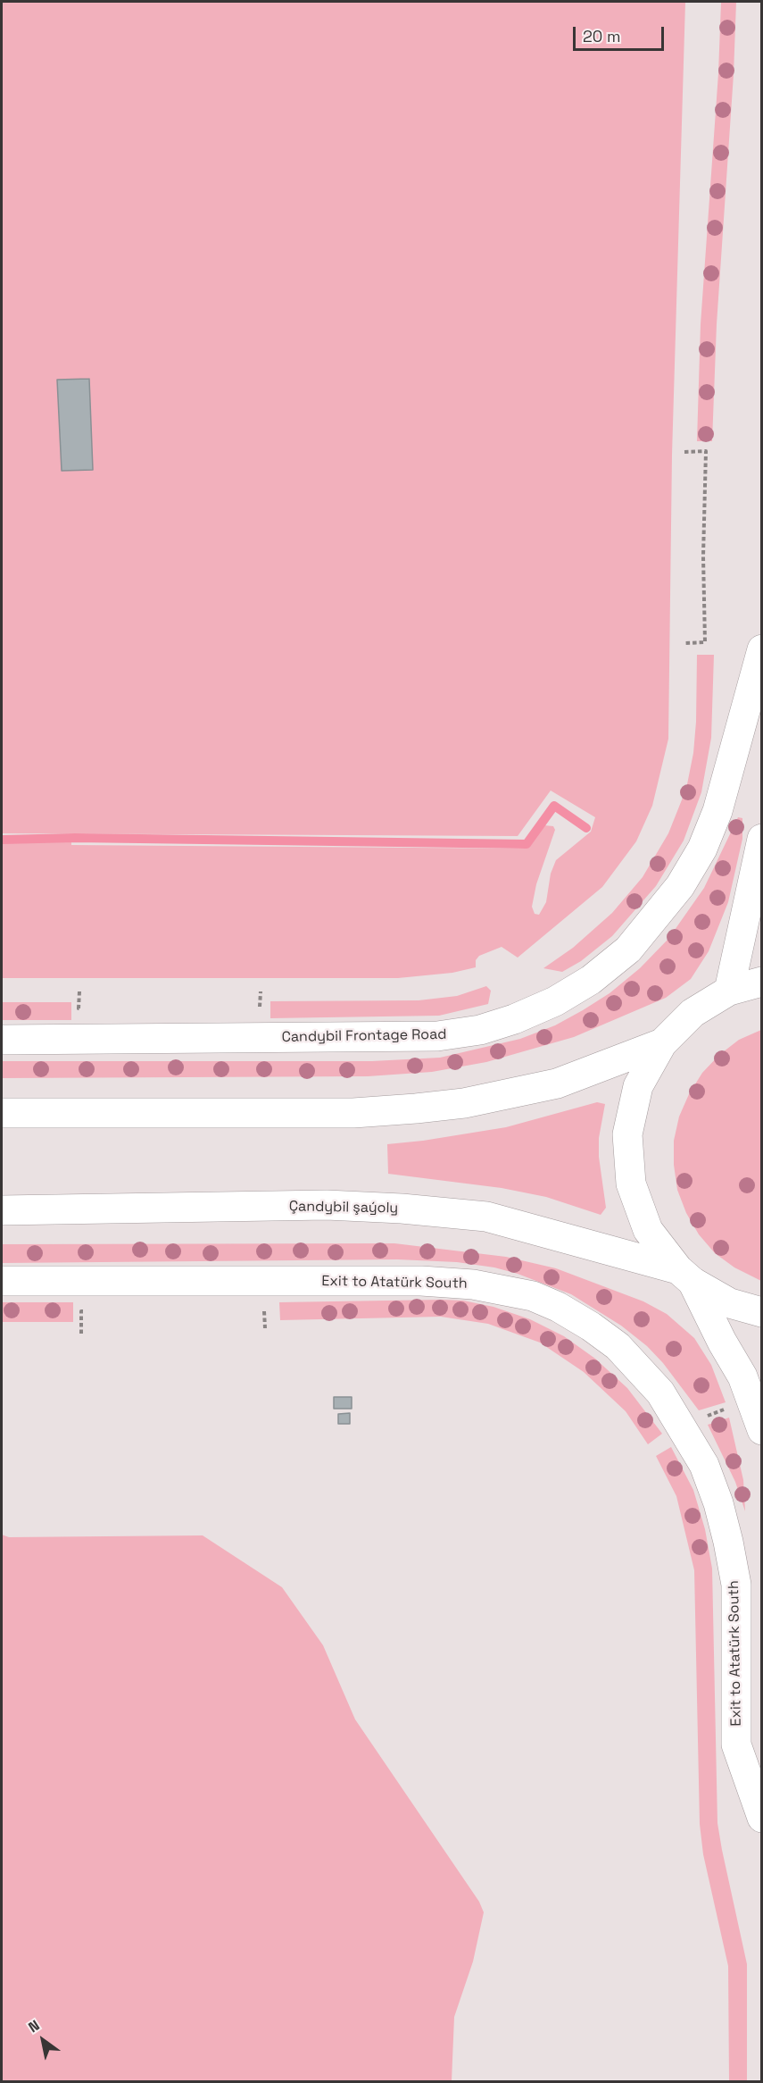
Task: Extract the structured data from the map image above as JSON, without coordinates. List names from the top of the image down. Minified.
{"streets":{"street":["Candybil Frontage Road","Çandybil şaýoly","Exit to Atatürk South"]},"scale_bar":"20 m","north":"top left"}
